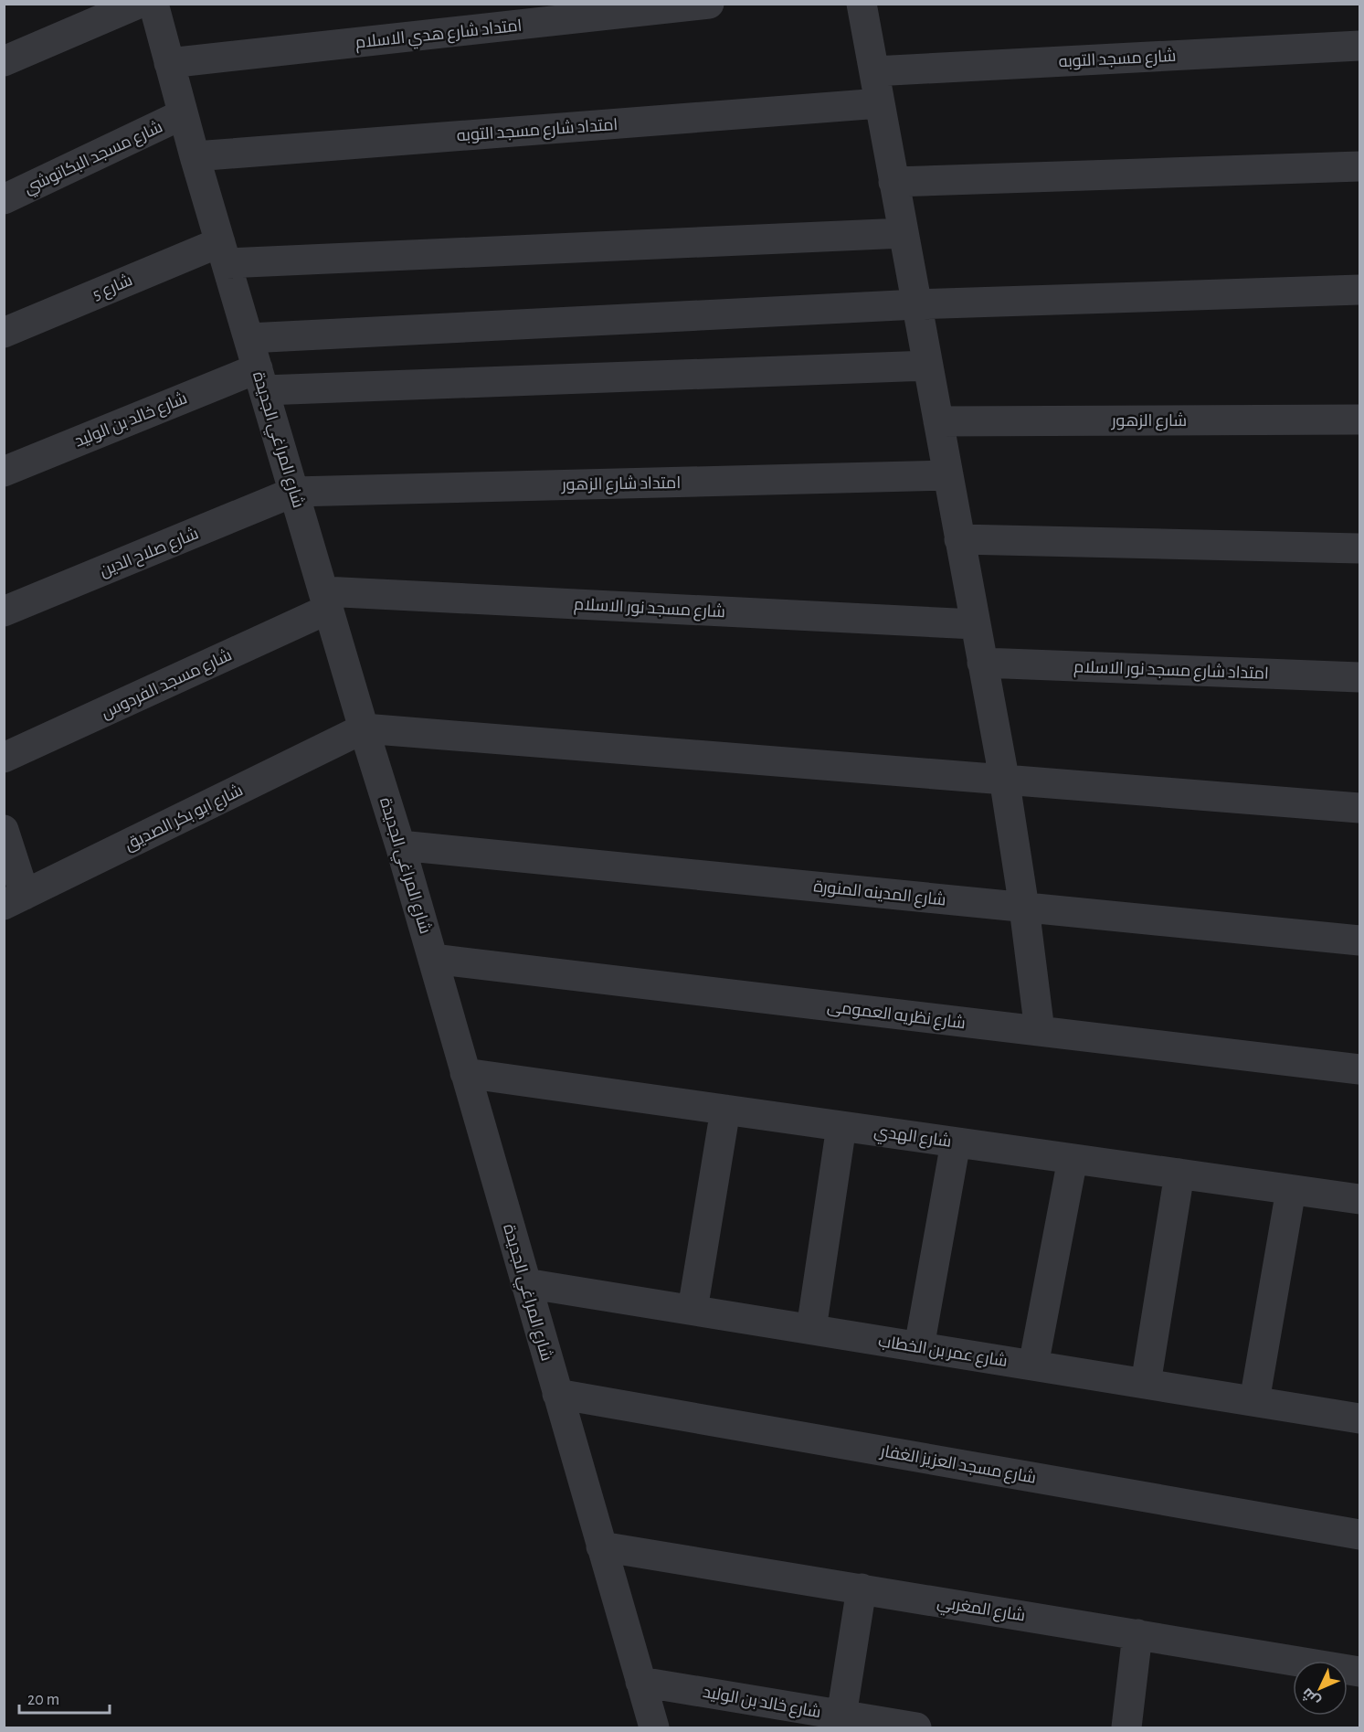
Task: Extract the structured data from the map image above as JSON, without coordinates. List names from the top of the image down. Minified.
{"streets":{"street":["امتداد شارع هدي الاسلام","شارع مسجد التوبه","امتداد شارع مسجد التوبه","شارع مسجد البكاتوشي","شارع 5","شارع خالد بن الوليد","شارع الزهور","شارع المراغي الجديدة","امتداد شارع الزهور","شارع صلاح الدين","شارع مسجد نور الاسلام","امتداد شارع مسجد نور الاسلام","شارع مسجد الفردوس","شارع ابو بكر الصديق","شارع المدينه المنورة","شارع نظريه العمومى","شارع الهدي","شارع عمر بن الخطاب","شارع مسجد العزيز الغفار","شارع المغربي"]},"crossings":[["امتداد شارع هدي الاسلام","شارع المراغي الجديدة"],["امتداد شارع مسجد التوبه","شارع المراغي الجديدة"],["شارع مسجد البكاتوشي","شارع المراغي الجديدة"],["شارع 5","شارع المراغي الجديدة"],["شارع خالد بن الوليد","شارع المراغي الجديدة"],["شارع المراغي الجديدة","امتداد شارع الزهور"],["شارع المراغي الجديدة","شارع صلاح الدين"],["شارع المراغي الجديدة","شارع مسجد نور الاسلام"],["شارع المراغي الجديدة","شارع مسجد الفردوس"],["شارع المراغي الجديدة","شارع ابو بكر الصديق"],["شارع المراغي الجديدة","شارع المدينه المنورة"],["شارع المراغي الجديدة","شارع نظريه العمومى"],["شارع المراغي الجديدة","شارع الهدي"],["شارع المراغي الجديدة","شارع عمر بن الخطاب"],["شارع المراغي الجديدة","شارع مسجد العزيز الغفار"],["شارع المراغي الجديدة","شارع المغربي"],["امتداد شارع الزهور","شارع صلاح الدين"],["شارع مسجد نور الاسلام","شارع مسجد الفردوس"]],"scale_bar":"20 m","north":"bottom left"}
